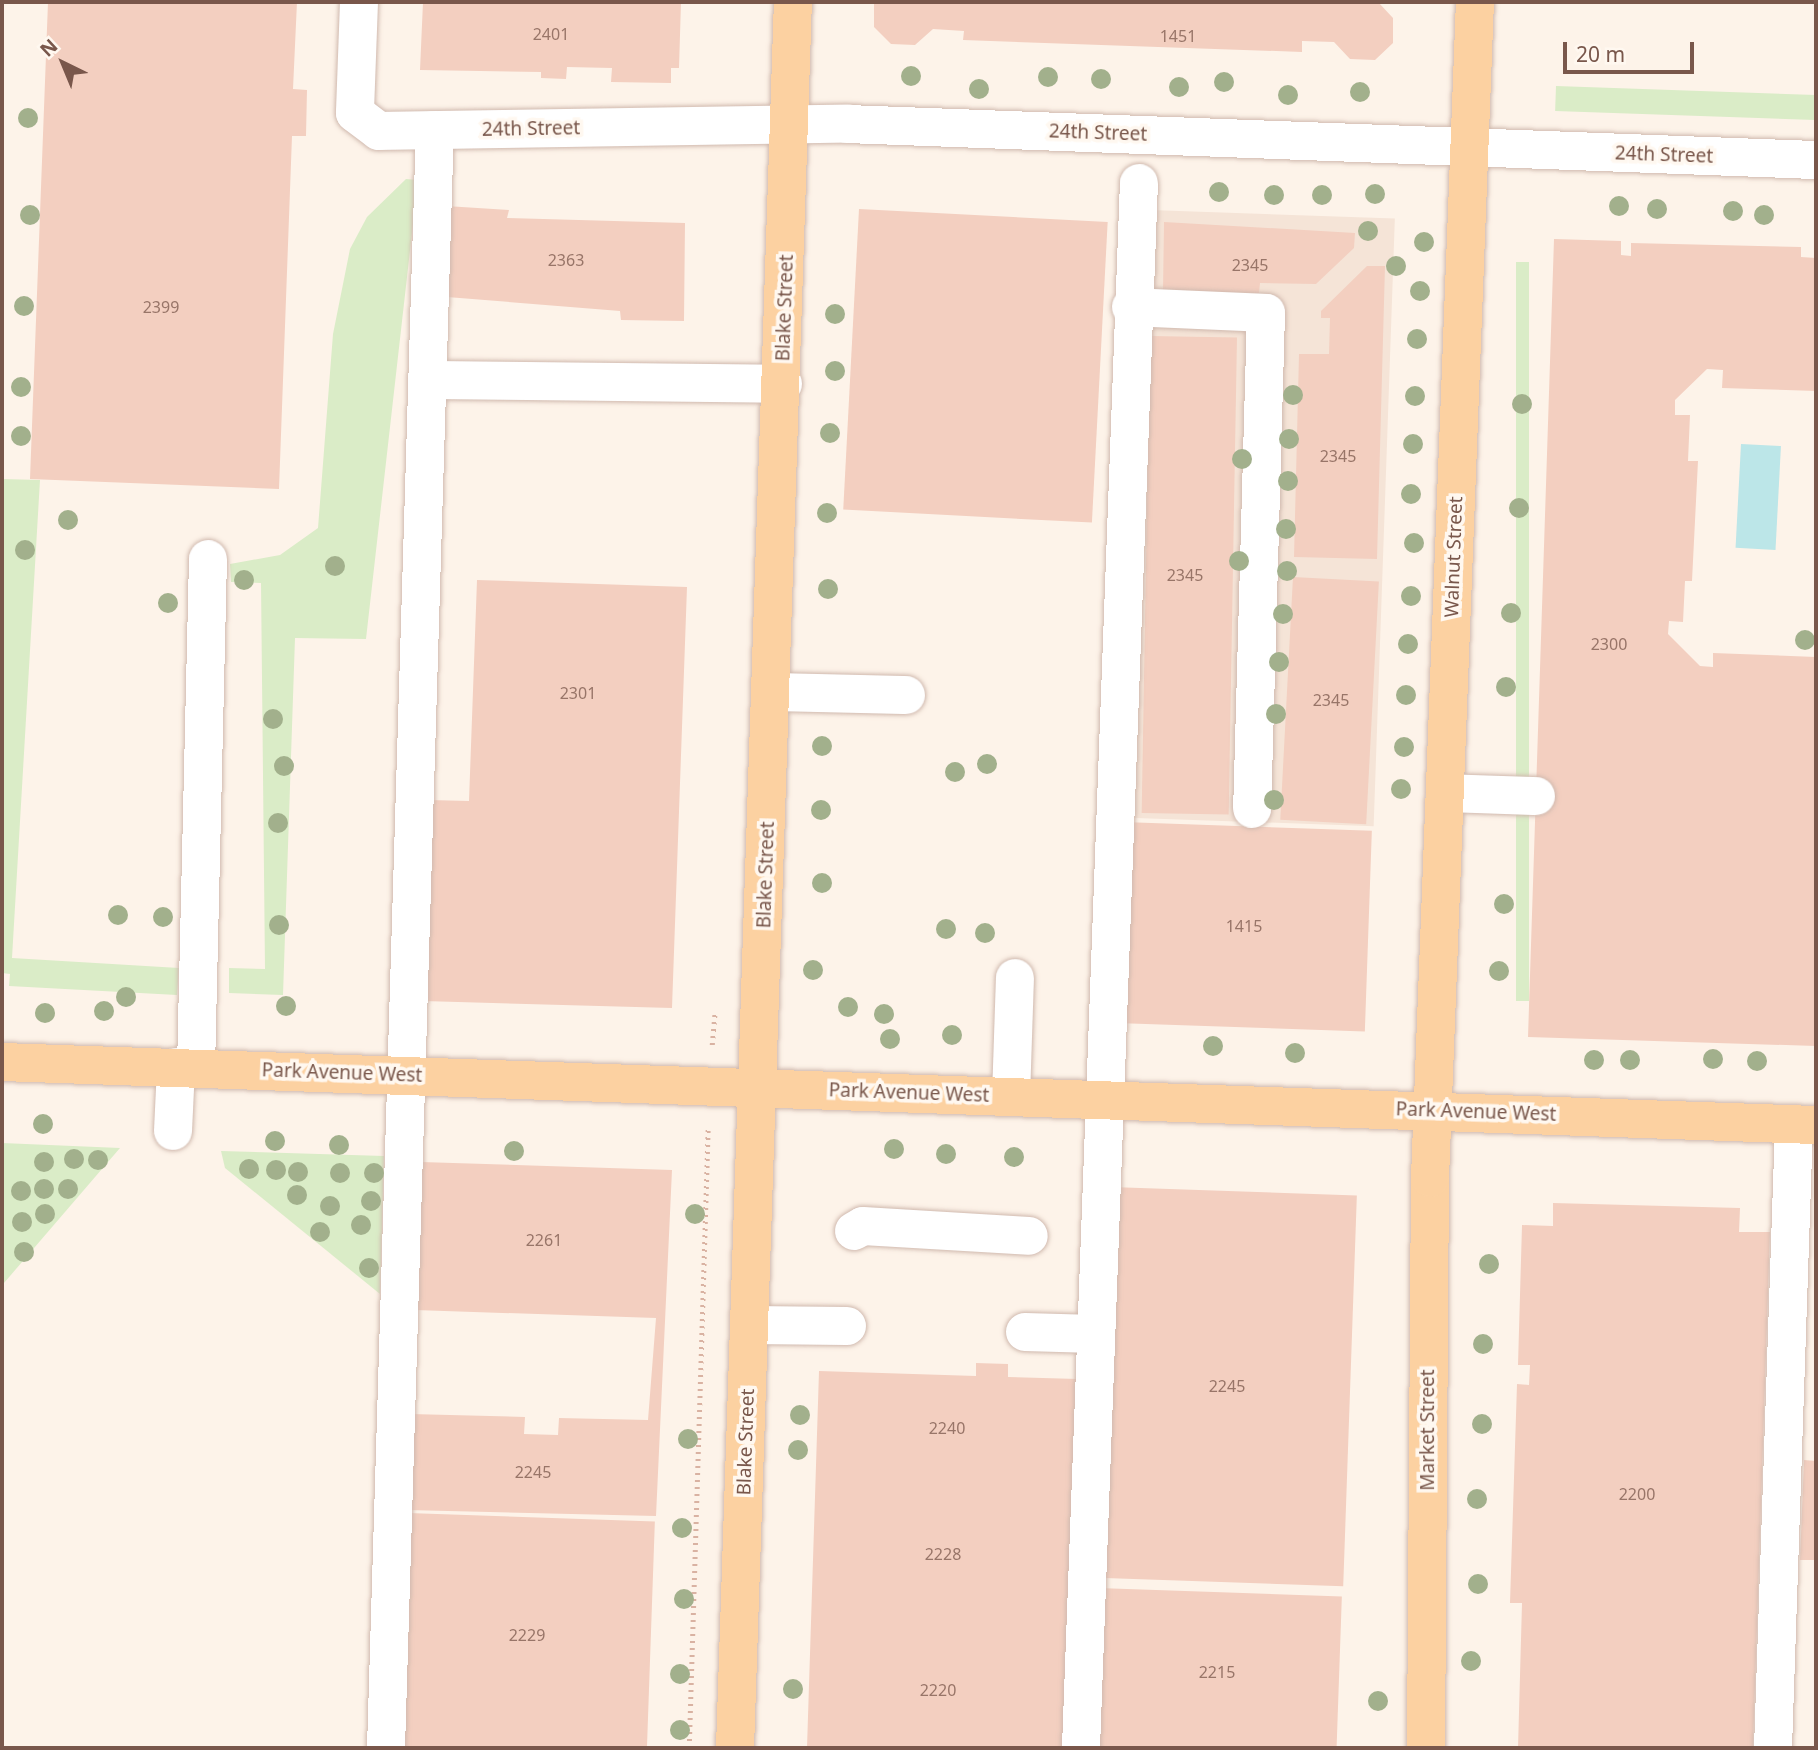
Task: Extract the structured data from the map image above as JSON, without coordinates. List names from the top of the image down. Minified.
{"streets":{"main road":["Blake Street","Walnut Street","Park Avenue West","Market Street"],"street":["24th Street"]},"crossings":[["24th Street","Blake Street"],["24th Street","Walnut Street"],["Blake Street","Park Avenue West"],["Walnut Street","Park Avenue West"],["Walnut Street","Market Street"],["Park Avenue West","Market Street"]],"house_numbers":["2401","1451","2363","2345","2399","2345","2345","2300","2301","2345","1415","2261","2245","2240","2245","2200","2228","2229","2215","2220"],"scale_bar":"20 m","north":"top left"}
